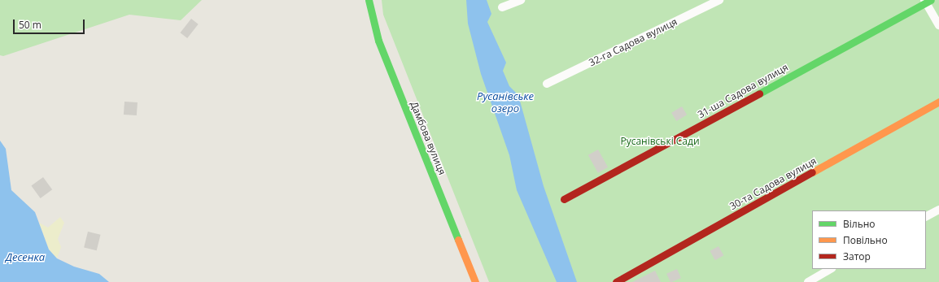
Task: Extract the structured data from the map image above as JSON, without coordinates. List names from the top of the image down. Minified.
{"streets":{"street":["32-га Садова вулиця","31-ша Садова вулиця","Дамбова вулиця","30-та Садова вулиця"]},"water":["Русанівське озеро","Десенка"],"parks":["Русанівські Сади"],"legend":["Вільно","Повільно","Затор"],"scale_bar":"50 m"}
